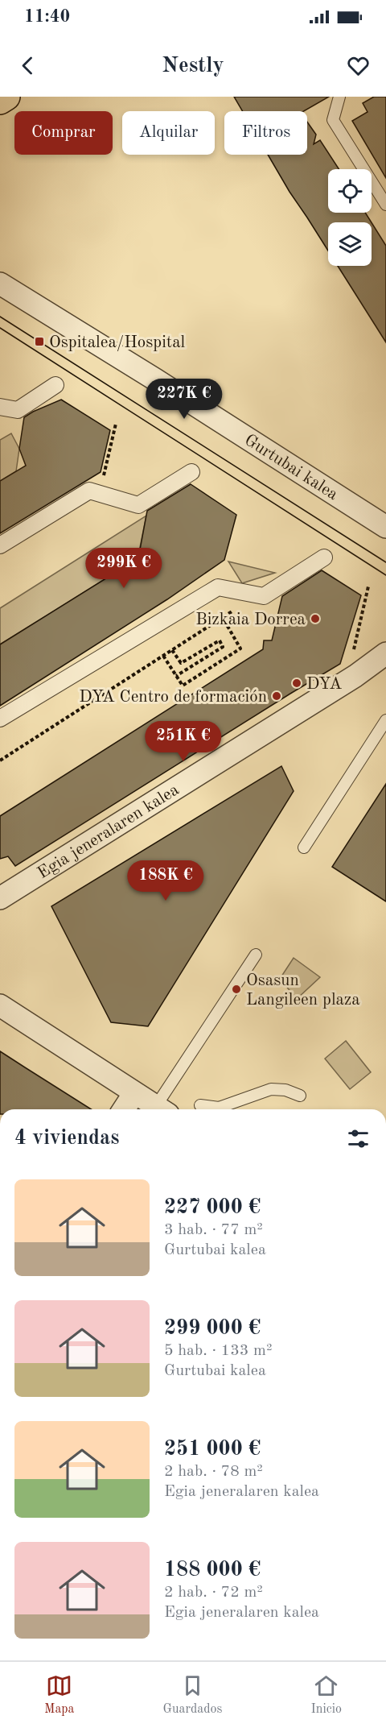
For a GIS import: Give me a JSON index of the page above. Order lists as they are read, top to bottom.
{
  "streets": {
    "street": ["Gurtubai kalea", "Egia jeneralaren kalea"]
  },
  "places": {
    "transit": ["Ospitalea/Hospital"],
    "other": [
      "Bizkaia Dorrea",
      "DYA",
      "DYA Centro de formación",
      "Osasun Langileen plaza"
    ]
  },
  "page": {
    "status": "11:40",
    "header": "Nestly",
    "chip": ["Comprar", "Alquilar", "Filtros"],
    "price": [
      "227K €",
      "299K €",
      "251K €",
      "188K €"
    ],
    "heading": "4 viviendas",
    "list": [
      {
        "name": "227 000 €",
        "note": "3 hab. · 77 m² · Gurtubai kalea"
      },
      {
        "name": "299 000 €",
        "note": "5 hab. · 133 m² · Gurtubai kalea"
      },
      {
        "name": "251 000 €",
        "note": "2 hab. · 78 m² · Egia jeneralaren kalea"
      },
      {
        "name": "188 000 €",
        "note": "2 hab. · 72 m² · Egia jeneralaren kalea"
      }
    ],
    "tabs": ["Mapa", "Guardados", "Inicio"]
  }
}
